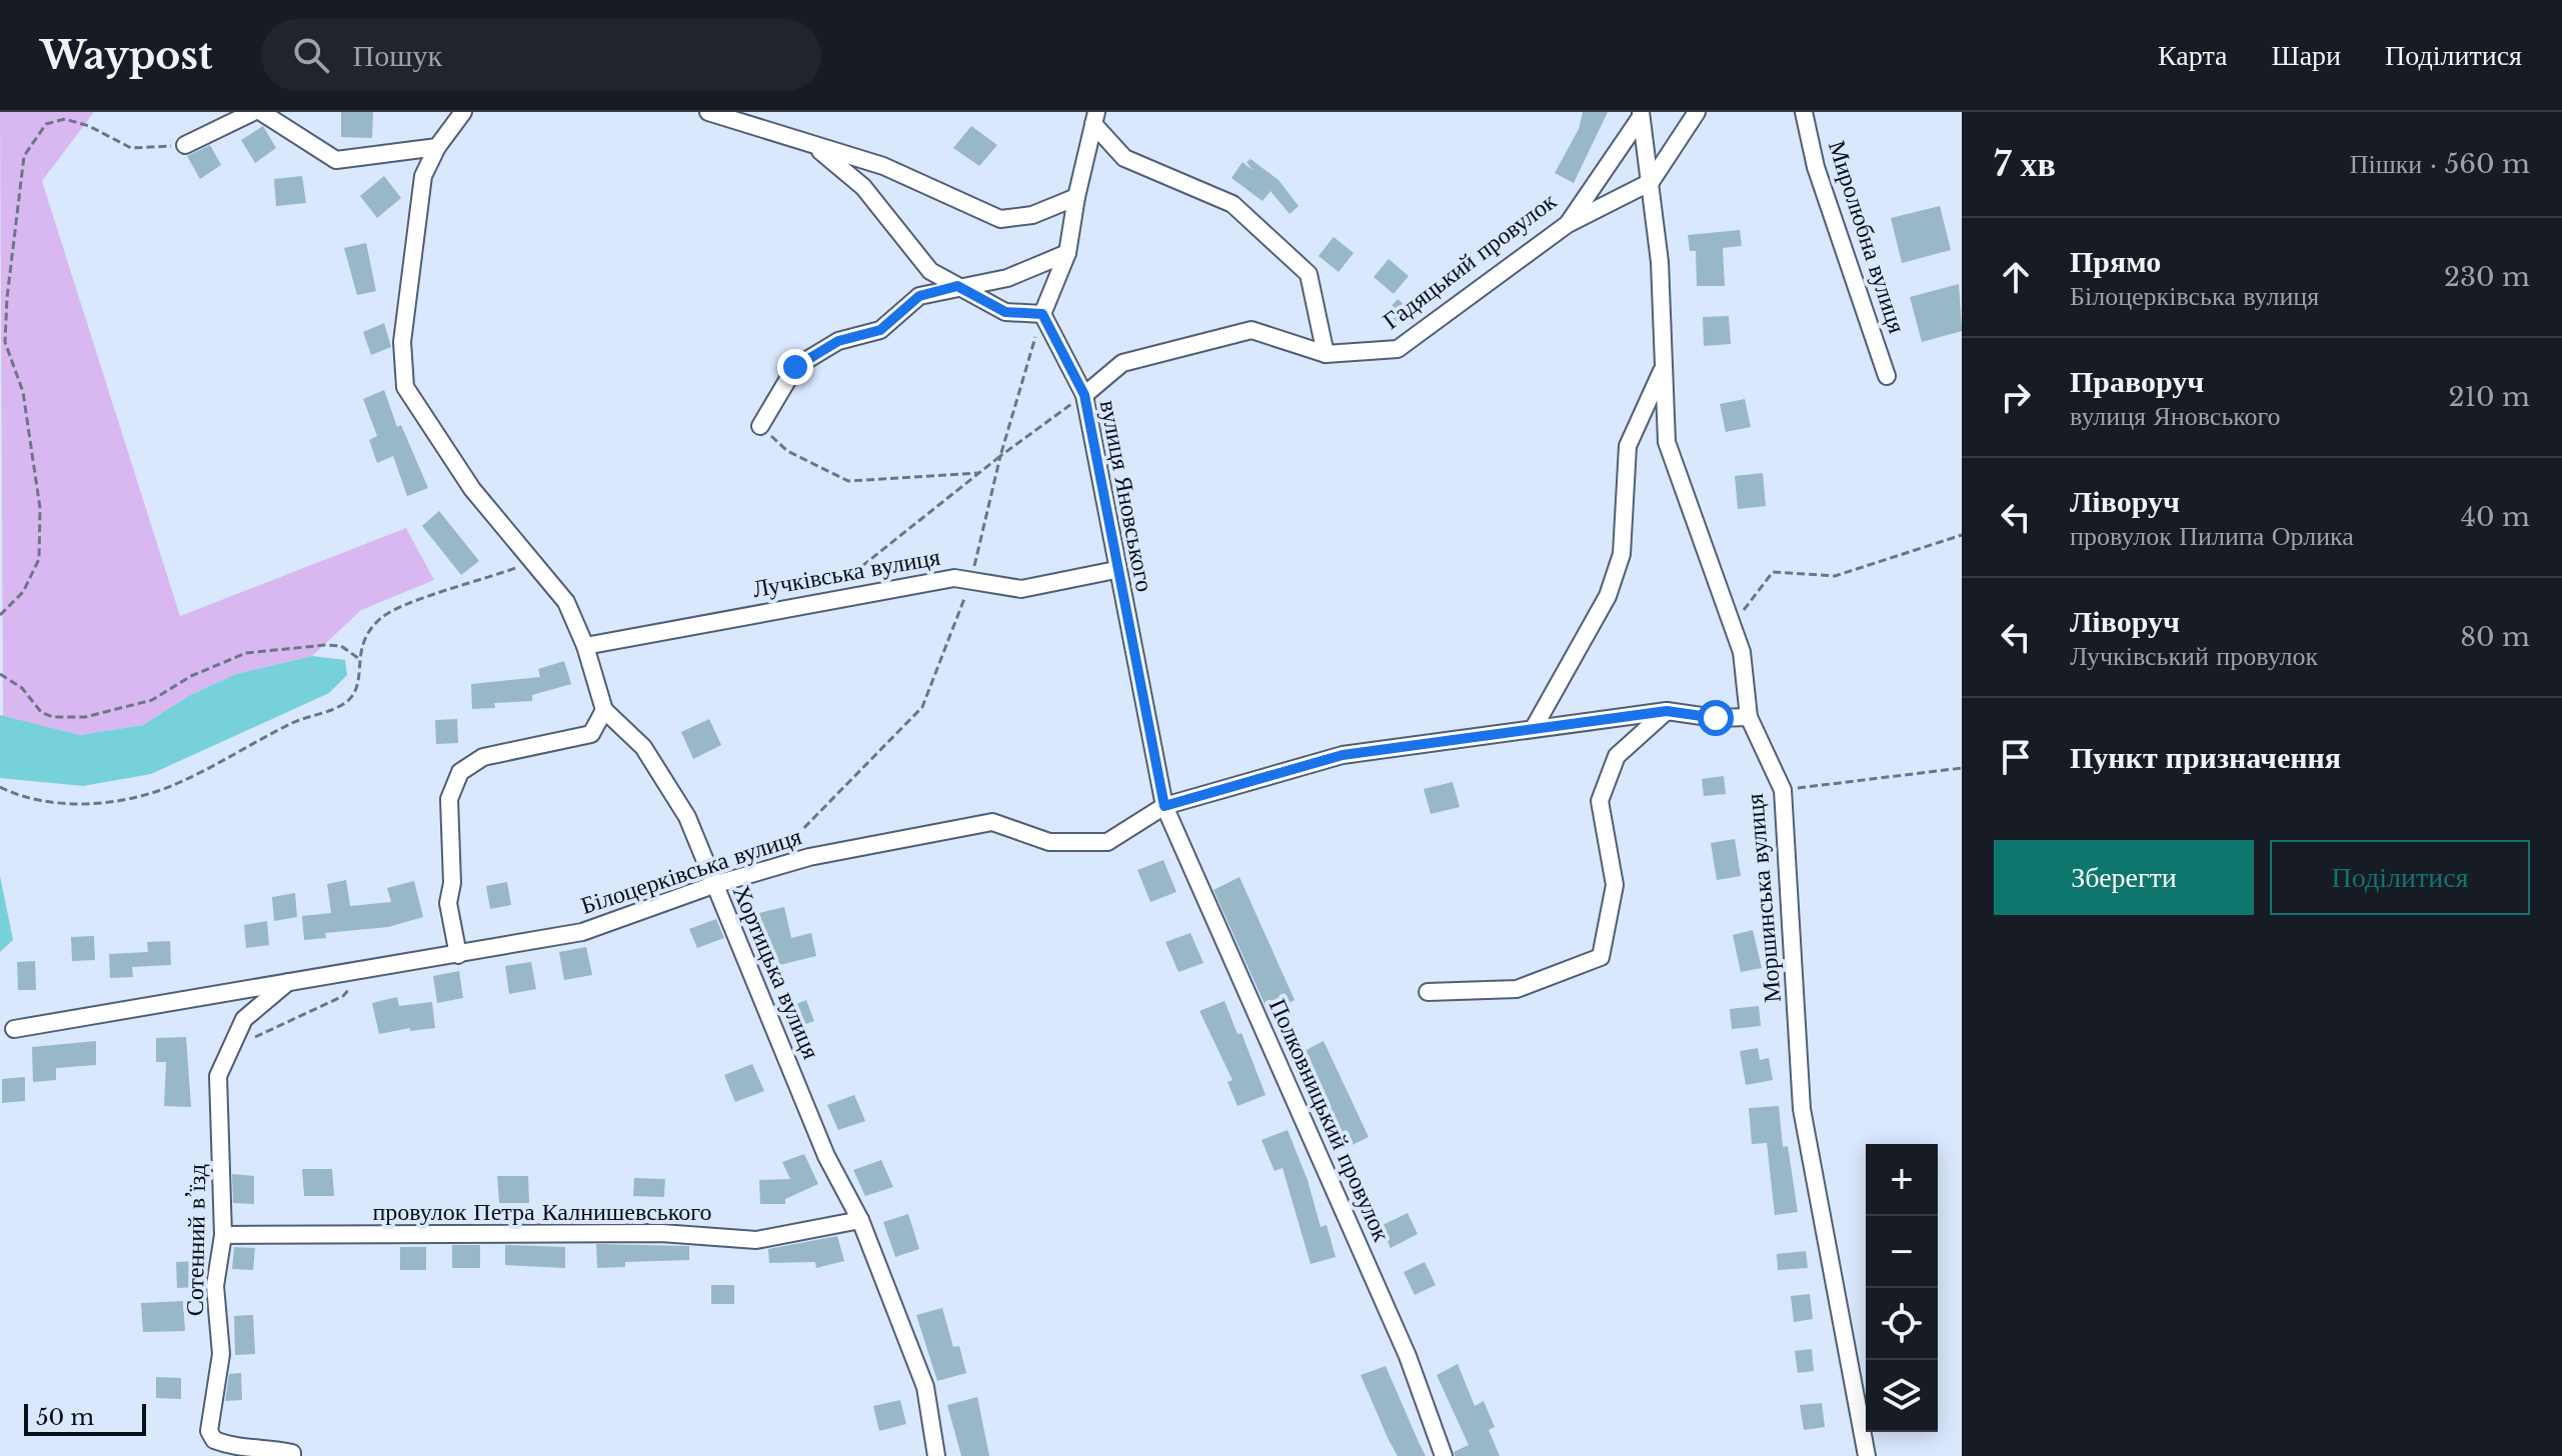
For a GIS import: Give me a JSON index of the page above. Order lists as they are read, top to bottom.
{
  "streets": {
    "street": [
      "Миролюбна вулиця",
      "Гадяцький провулок",
      "вулиця Яновського",
      "Лучківська вулиця",
      "Білоцерківська вулиця",
      "Моршинська вулиця",
      "Хортицька вулиця",
      "Полковницький провулок",
      "провулок Петра Калнишевського",
      "Сотенний в’їзд"
    ]
  },
  "crossings": [
    ["Гадяцький провулок", "вулиця Яновського"],
    ["Гадяцький провулок", "Моршинська вулиця"],
    ["вулиця Яновського", "Лучківська вулиця"],
    ["вулиця Яновського", "Білоцерківська вулиця"],
    ["вулиця Яновського", "Полковницький провулок"],
    ["Лучківська вулиця", "Хортицька вулиця"],
    ["Білоцерківська вулиця", "Моршинська вулиця"],
    ["Білоцерківська вулиця", "Хортицька вулиця"],
    ["Білоцерківська вулиця", "Полковницький провулок"],
    ["Білоцерківська вулиця", "Сотенний в’їзд"],
    ["Хортицька вулиця", "провулок Петра Калнишевського"],
    ["провулок Петра Калнишевського", "Сотенний в’їзд"]
  ],
  "scale_bar": "50 m",
  "page": {
    "header": "Waypost",
    "search": "Пошук",
    "nav": ["Карта", "Шари", "Поділитися"],
    "heading": ["7 хв", "Пішки · 560 m"],
    "list": [
      ["Прямо", "Білоцерківська вулиця", "230 m"],
      ["Праворуч", "вулиця Яновського", "210 m"],
      ["Ліворуч", "провулок Пилипа Орлика", "40 m"],
      ["Ліворуч", "Лучківський провулок", "80 m"],
      "Пункт призначення"
    ],
    "buttons": ["Зберегти", "Поділитися"],
    "map_buttons": ["+", "−"],
    "scale": "50 m"
  }
}
